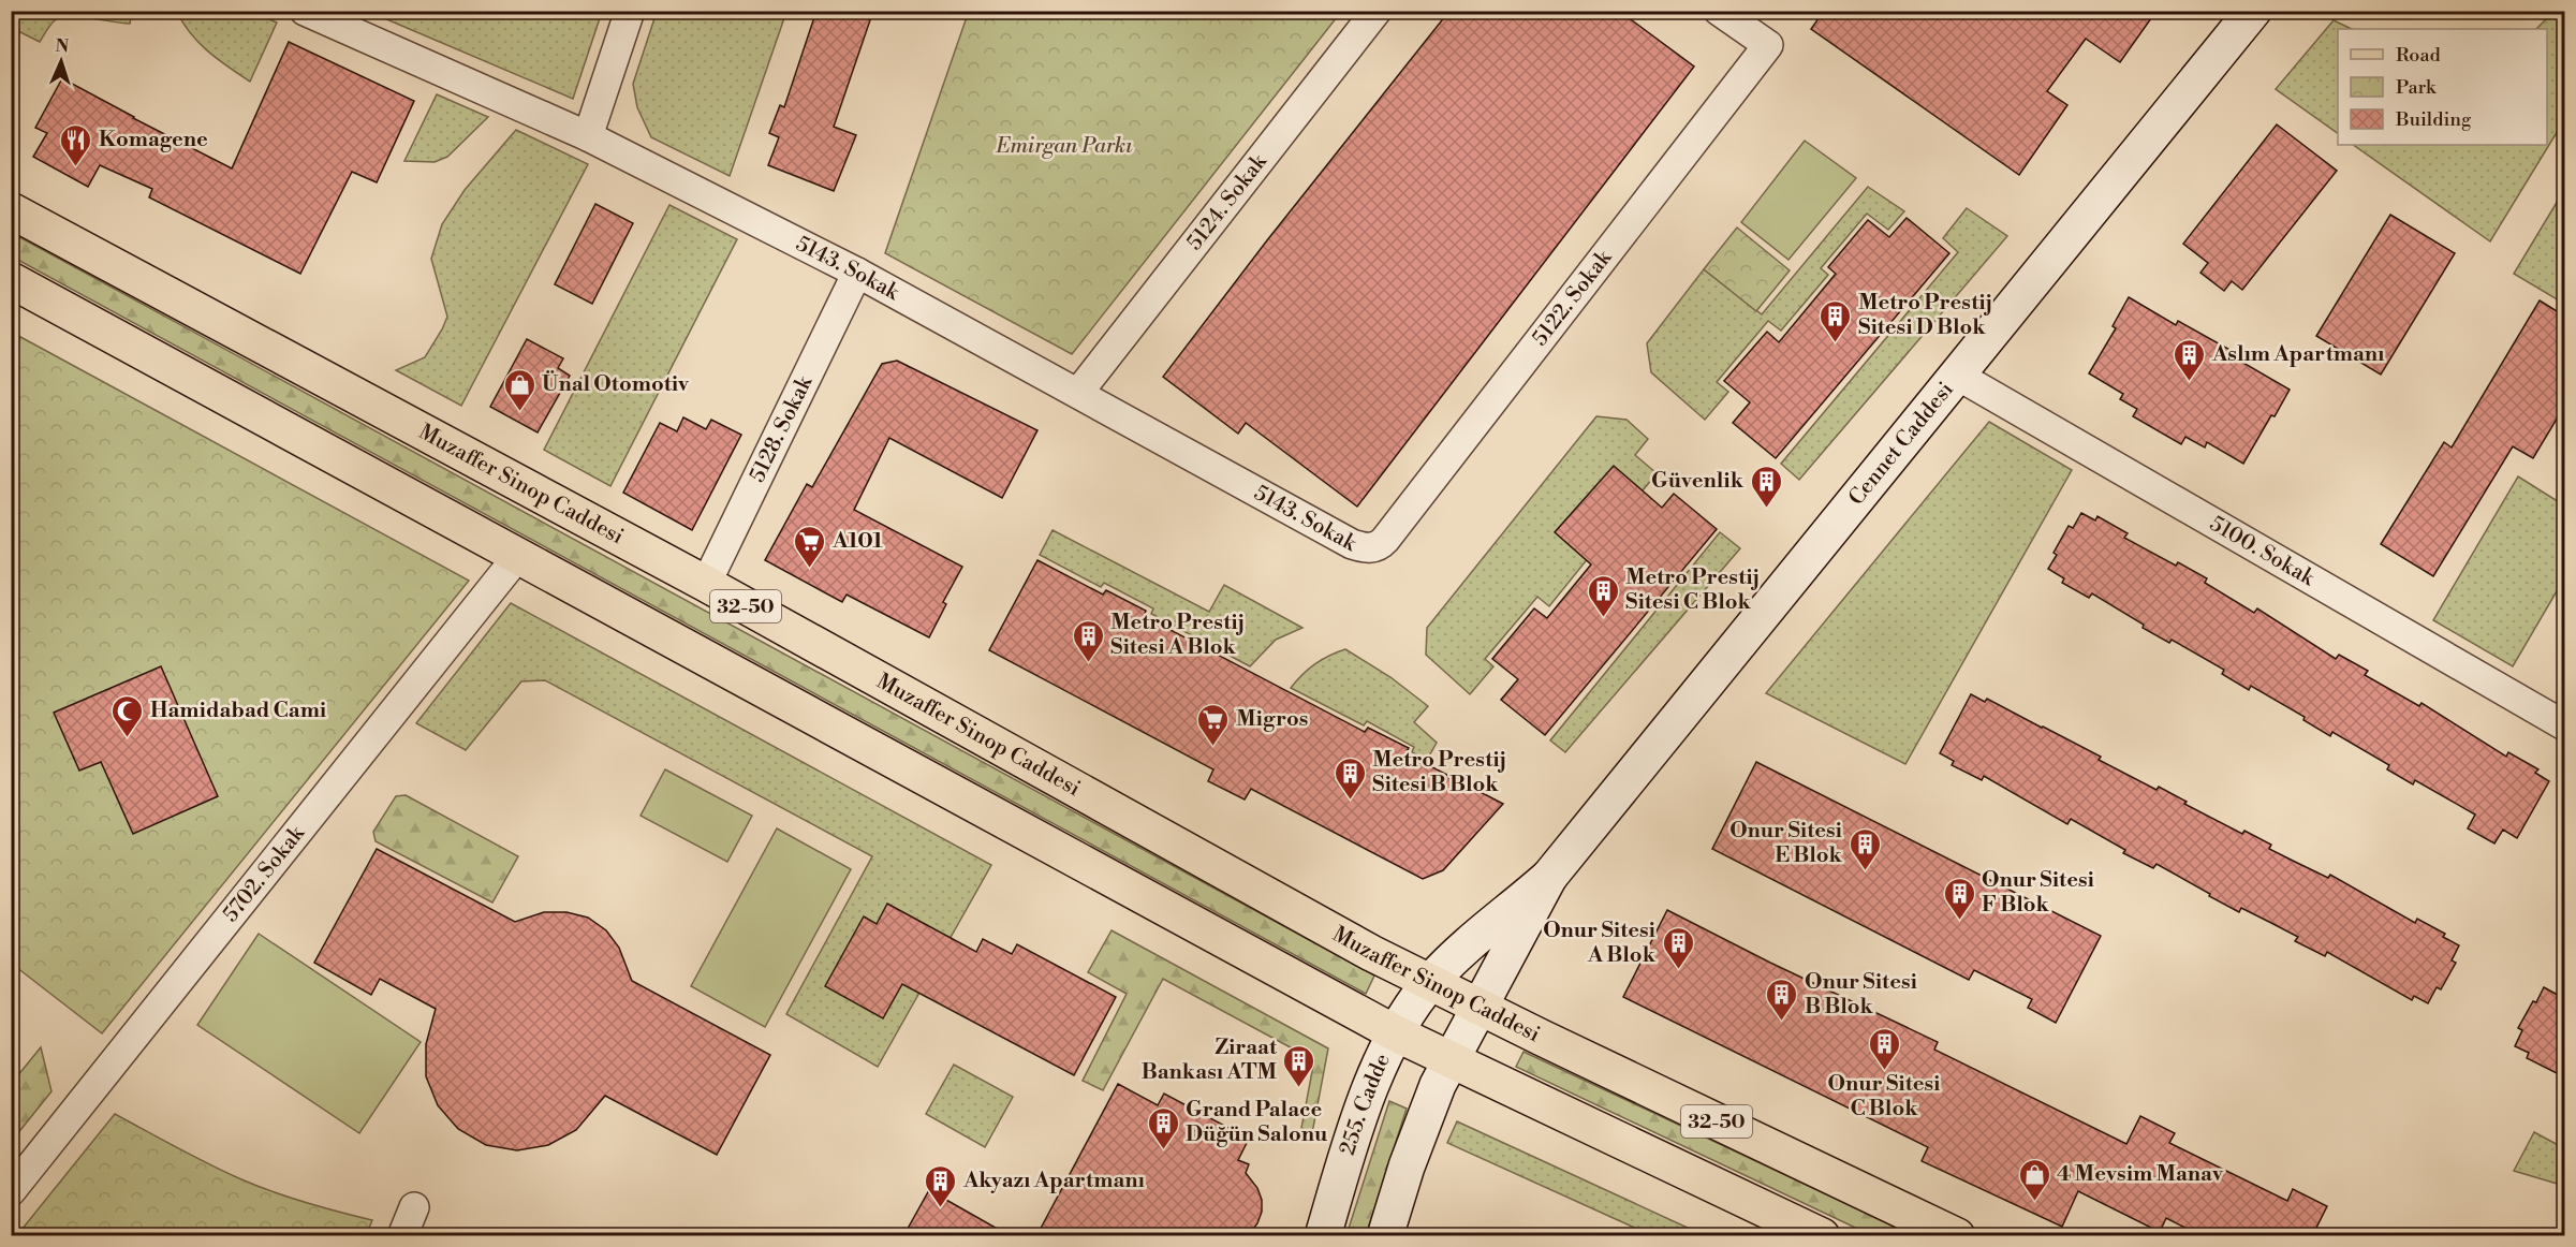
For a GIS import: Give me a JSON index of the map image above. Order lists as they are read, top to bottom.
{
  "streets": {
    "main road": ["Muzaffer Sinop Caddesi", "32-50"],
    "street": [
      "5124. Sokak",
      "5143. Sokak",
      "5122. Sokak",
      "5128. Sokak",
      "Cennet Caddesi",
      "5100. Sokak",
      "5702. Sokak",
      "255. Cadde"
    ]
  },
  "crossings": [
    ["5124. Sokak", "5143. Sokak"],
    ["5143. Sokak", "5122. Sokak"],
    ["5143. Sokak", "5128. Sokak"],
    ["5128. Sokak", "Muzaffer Sinop Caddesi"],
    ["Cennet Caddesi", "Muzaffer Sinop Caddesi"],
    ["Cennet Caddesi", "5100. Sokak"],
    ["Cennet Caddesi", "255. Cadde"],
    ["Muzaffer Sinop Caddesi", "255. Cadde"],
    ["32-50", "5702. Sokak"],
    ["32-50", "255. Cadde"]
  ],
  "parks": ["Emirgan Parkı"],
  "places": {
    "restaurant": ["Komagene"],
    "building": [
      "Metro Prestij Sitesi D Blok",
      "Aslım Apartmanı",
      "Güvenlik",
      "Metro Prestij Sitesi C Blok",
      "Metro Prestij Sitesi A Blok",
      "Metro Prestij Sitesi B Blok",
      "Onur Sitesi E Blok",
      "Onur Sitesi F Blok",
      "Onur Sitesi A Blok",
      "Onur Sitesi B Blok",
      "Onur Sitesi C Blok",
      "Ziraat Bankası ATM",
      "Grand Palace Düğün Salonu",
      "Akyazı Apartmanı"
    ],
    "shop": ["Ünal Otomotiv", "4 Mevsim Manav"],
    "supermarket": ["A101", "Migros"],
    "mosque": ["Hamidabad Cami"]
  },
  "legend": ["Road", "Park", "Building"],
  "north": "top"
}
